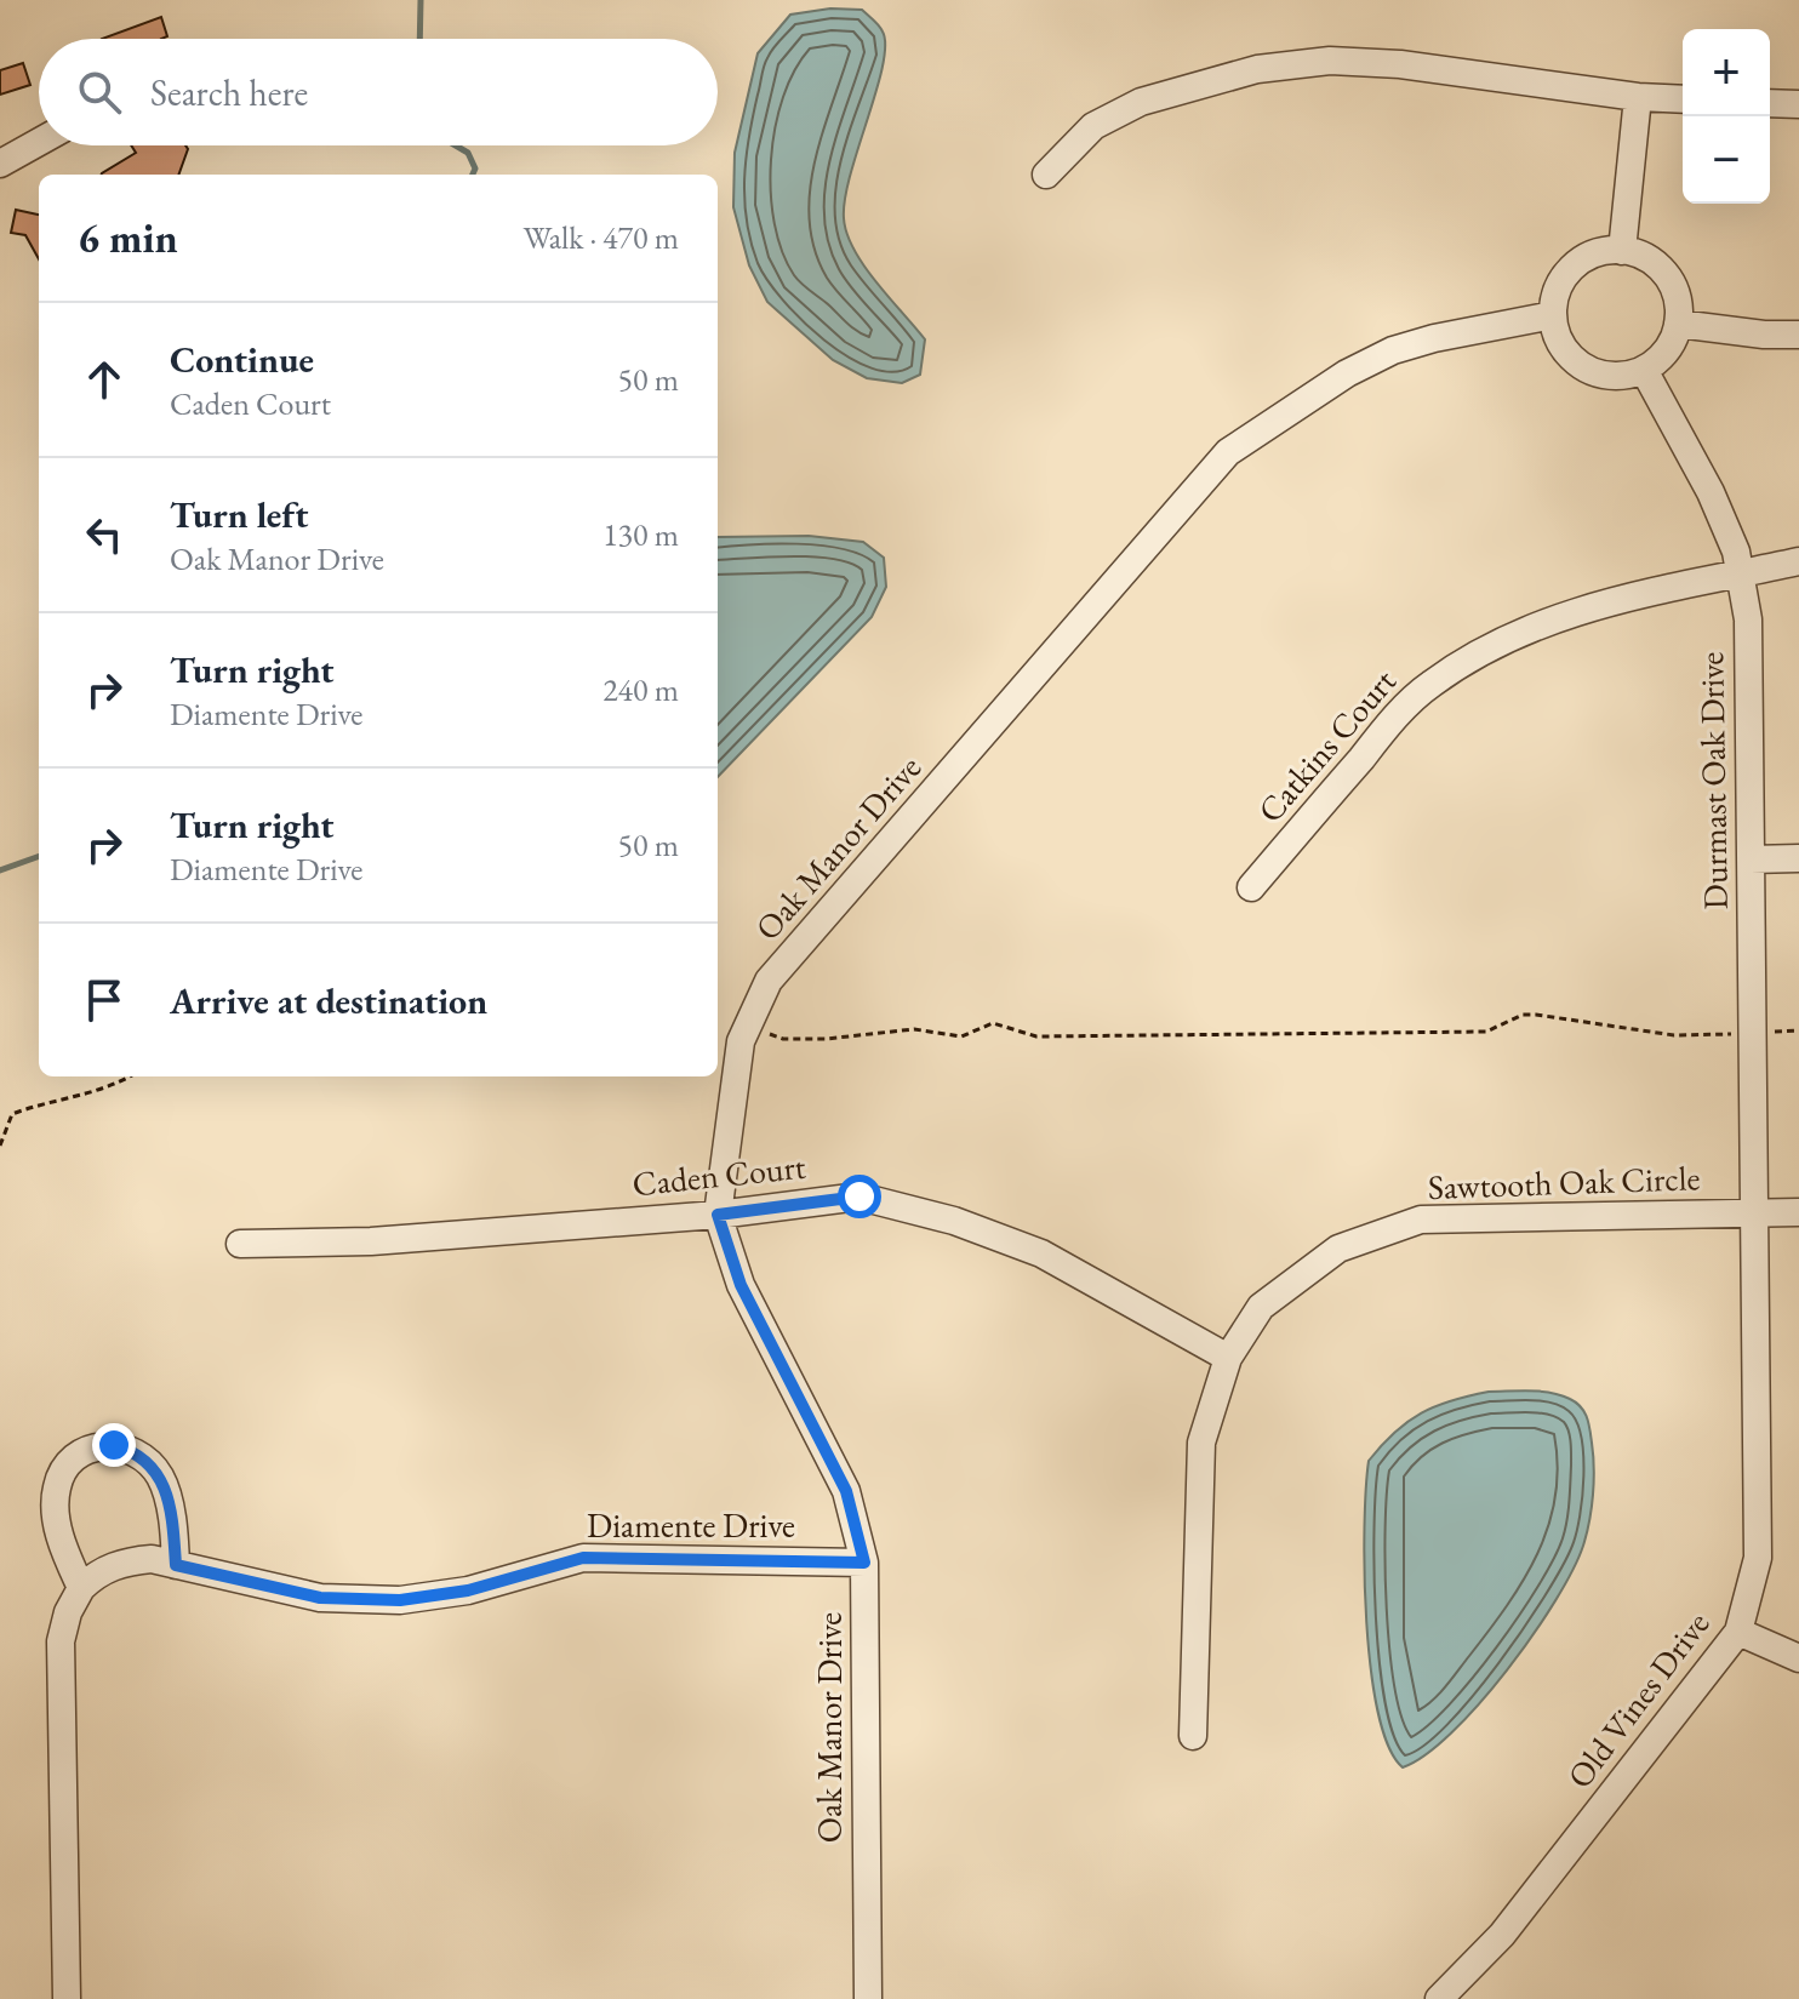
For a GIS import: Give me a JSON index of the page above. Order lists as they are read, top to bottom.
{
  "streets": {
    "street": [
      "Catkins Court",
      "Durmast Oak Drive",
      "Oak Manor Drive",
      "Caden Court",
      "Sawtooth Oak Circle",
      "Diamente Drive",
      "Old Vines Drive"
    ]
  },
  "crossings": [
    ["Catkins Court", "Durmast Oak Drive"],
    ["Durmast Oak Drive", "Oak Manor Drive"],
    ["Durmast Oak Drive", "Sawtooth Oak Circle"],
    ["Durmast Oak Drive", "Old Vines Drive"],
    ["Oak Manor Drive", "Caden Court"],
    ["Oak Manor Drive", "Diamente Drive"],
    ["Caden Court", "Sawtooth Oak Circle"],
    ["Sawtooth Oak Circle", "Old Vines Drive"]
  ],
  "page": {
    "map_buttons": ["+", "−"],
    "search": "Search here",
    "heading": ["6 min", "Walk · 470 m"],
    "list": [
      ["Continue", "Caden Court", "50 m"],
      ["Turn left", "Oak Manor Drive", "130 m"],
      ["Turn right", "Diamente Drive", "240 m"],
      ["Turn right", "Diamente Drive", "50 m"],
      "Arrive at destination"
    ]
  }
}
